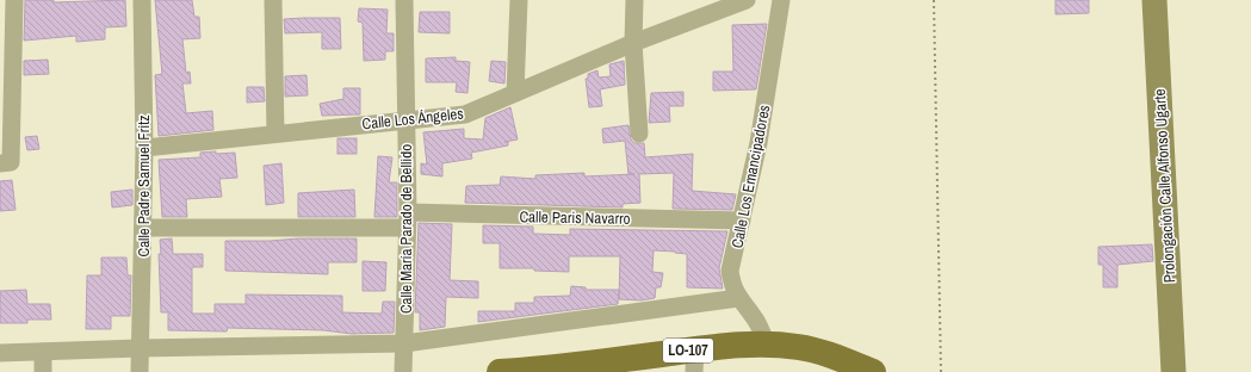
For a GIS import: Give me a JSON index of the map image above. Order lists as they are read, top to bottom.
{
  "streets": {
    "main road": ["LO-107"],
    "street": [
      "Calle Los Ángeles",
      "Calle Los Emancipadores",
      "Calle Padre Samuel Fritz",
      "Prolongación Calle Alfonso Ugarte",
      "Calle Paris Navarro",
      "Calle María Parado de Bellido"
    ]
  },
  "crossings": [
    ["Calle Los Ángeles", "Calle Padre Samuel Fritz"],
    ["Calle Los Ángeles", "Calle María Parado de Bellido"],
    ["Calle Los Emancipadores", "Calle Paris Navarro"],
    ["Calle Los Emancipadores", "LO-107"],
    ["Calle Padre Samuel Fritz", "Calle Paris Navarro"],
    ["Calle Paris Navarro", "Calle María Parado de Bellido"]
  ]
}
